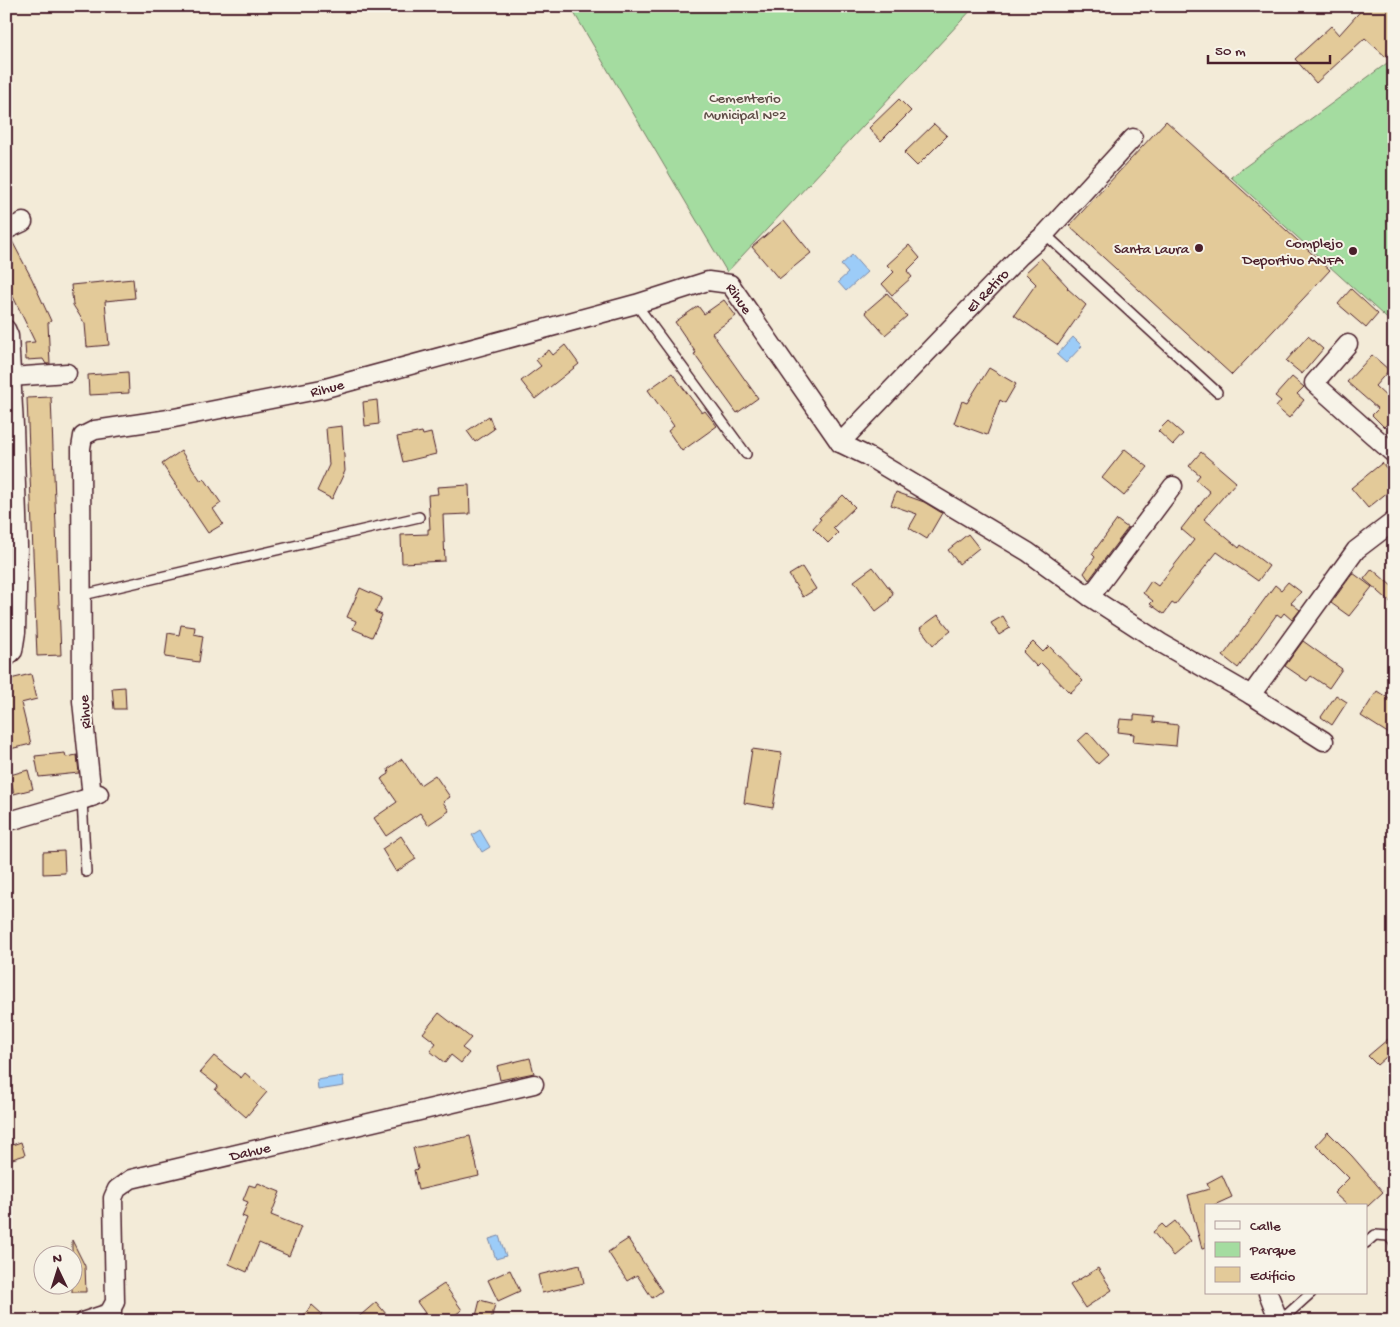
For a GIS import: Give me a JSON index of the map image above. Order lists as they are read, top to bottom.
{
  "streets": {
    "street": ["El Retiro", "Rihue", "Dahue"]
  },
  "crossings": [
    ["El Retiro", "Rihue"]
  ],
  "parks": ["Cementerio Municipal N°2"],
  "places": ["Santa Laura", "Complejo Deportivo ANFA"],
  "legend": ["Calle", "Parque", "Edificio"],
  "scale_bar": "50 m",
  "north": "top"
}
